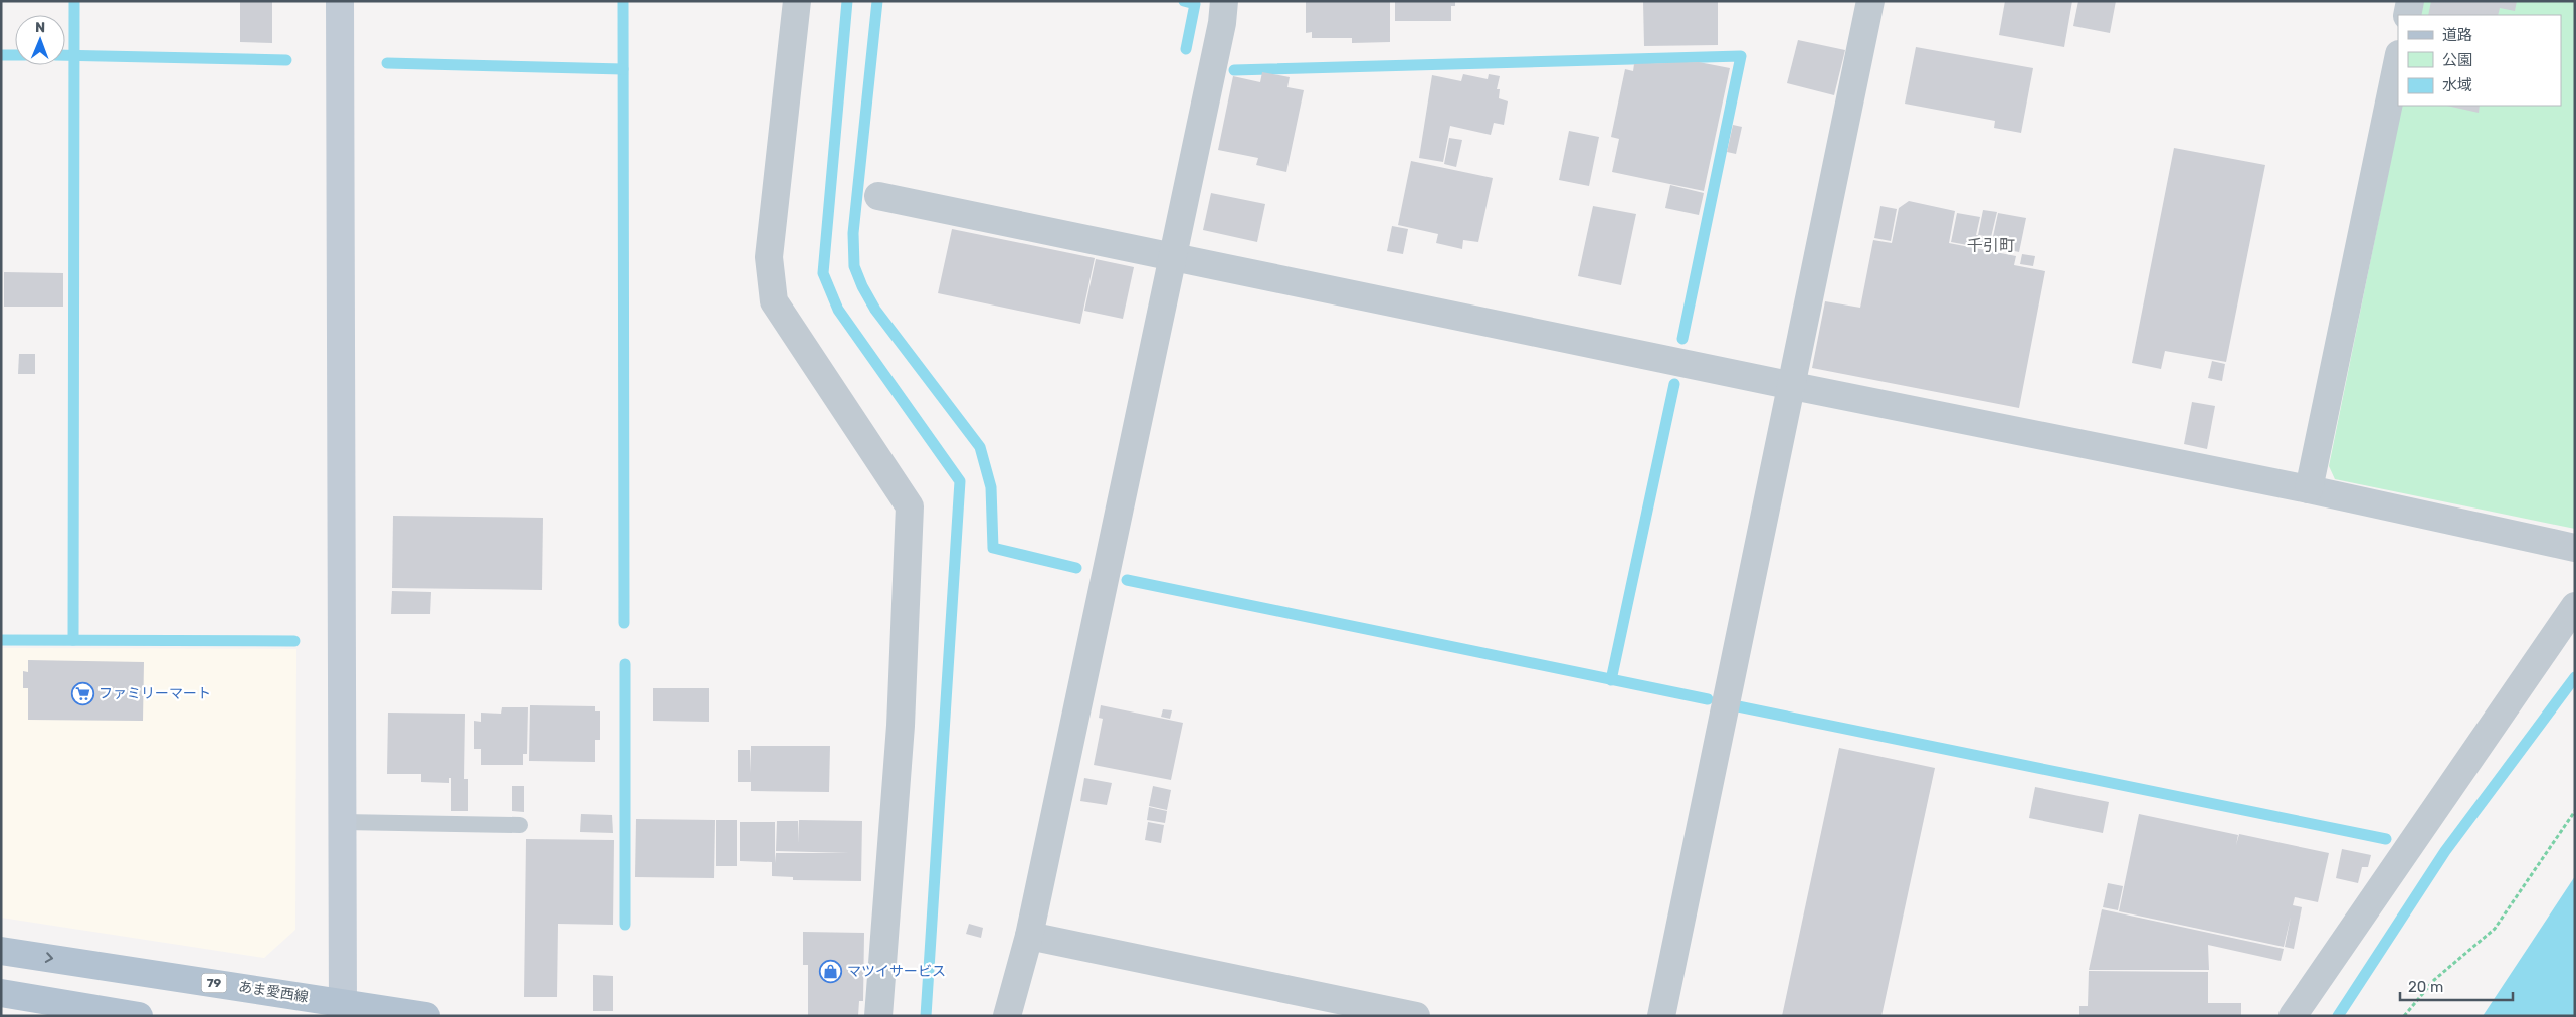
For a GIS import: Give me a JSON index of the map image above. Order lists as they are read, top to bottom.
{
  "streets": {
    "main road": ["79", "あま愛西線"]
  },
  "districts": ["千引町"],
  "places": {
    "supermarket": ["ファミリーマート"],
    "shop": ["マツイサービス"]
  },
  "legend": ["道路", "公園", "水域"],
  "scale_bar": "20 m",
  "north": "top"
}
